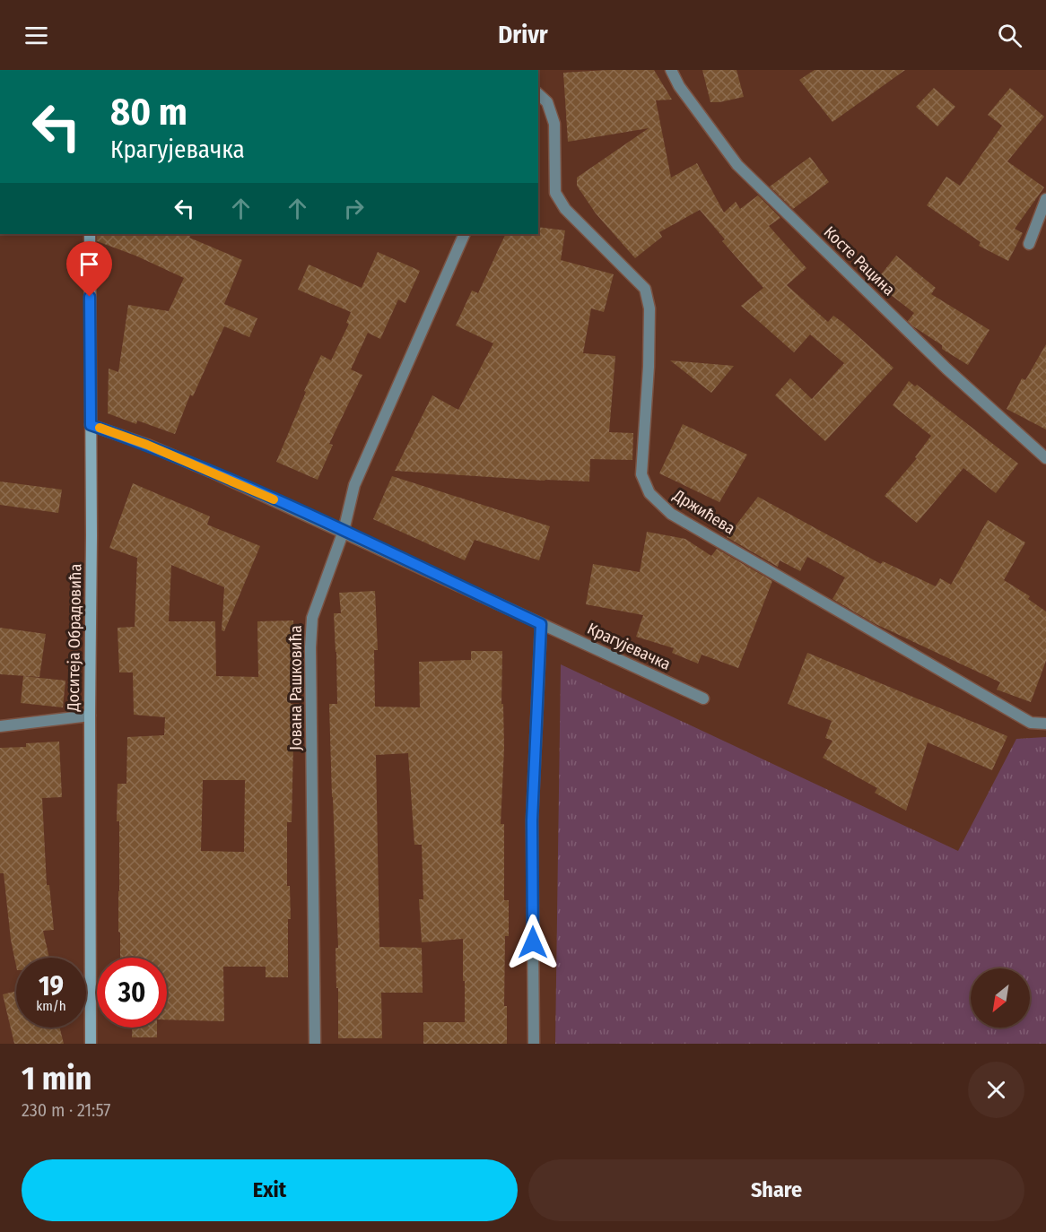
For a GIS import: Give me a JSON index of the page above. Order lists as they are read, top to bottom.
{
  "streets": {
    "street": [
      "Косте Рацина",
      "Држићева",
      "Доситеја Обрадовића",
      "Крагујевачка",
      "Јована Рашковића"
    ]
  },
  "crossings": [
    ["Доситеја Обрадовића", "Крагујевачка"],
    ["Крагујевачка", "Јована Рашковића"]
  ],
  "north": "bottom left",
  "page": {
    "header": "Drivr",
    "turn": ["80 m", "Крагујевачка"],
    "speed": "19 km/h",
    "limit": "30",
    "heading": ["1 min", "230 m · 21:57"],
    "buttons": ["Exit", "Share"]
  }
}
